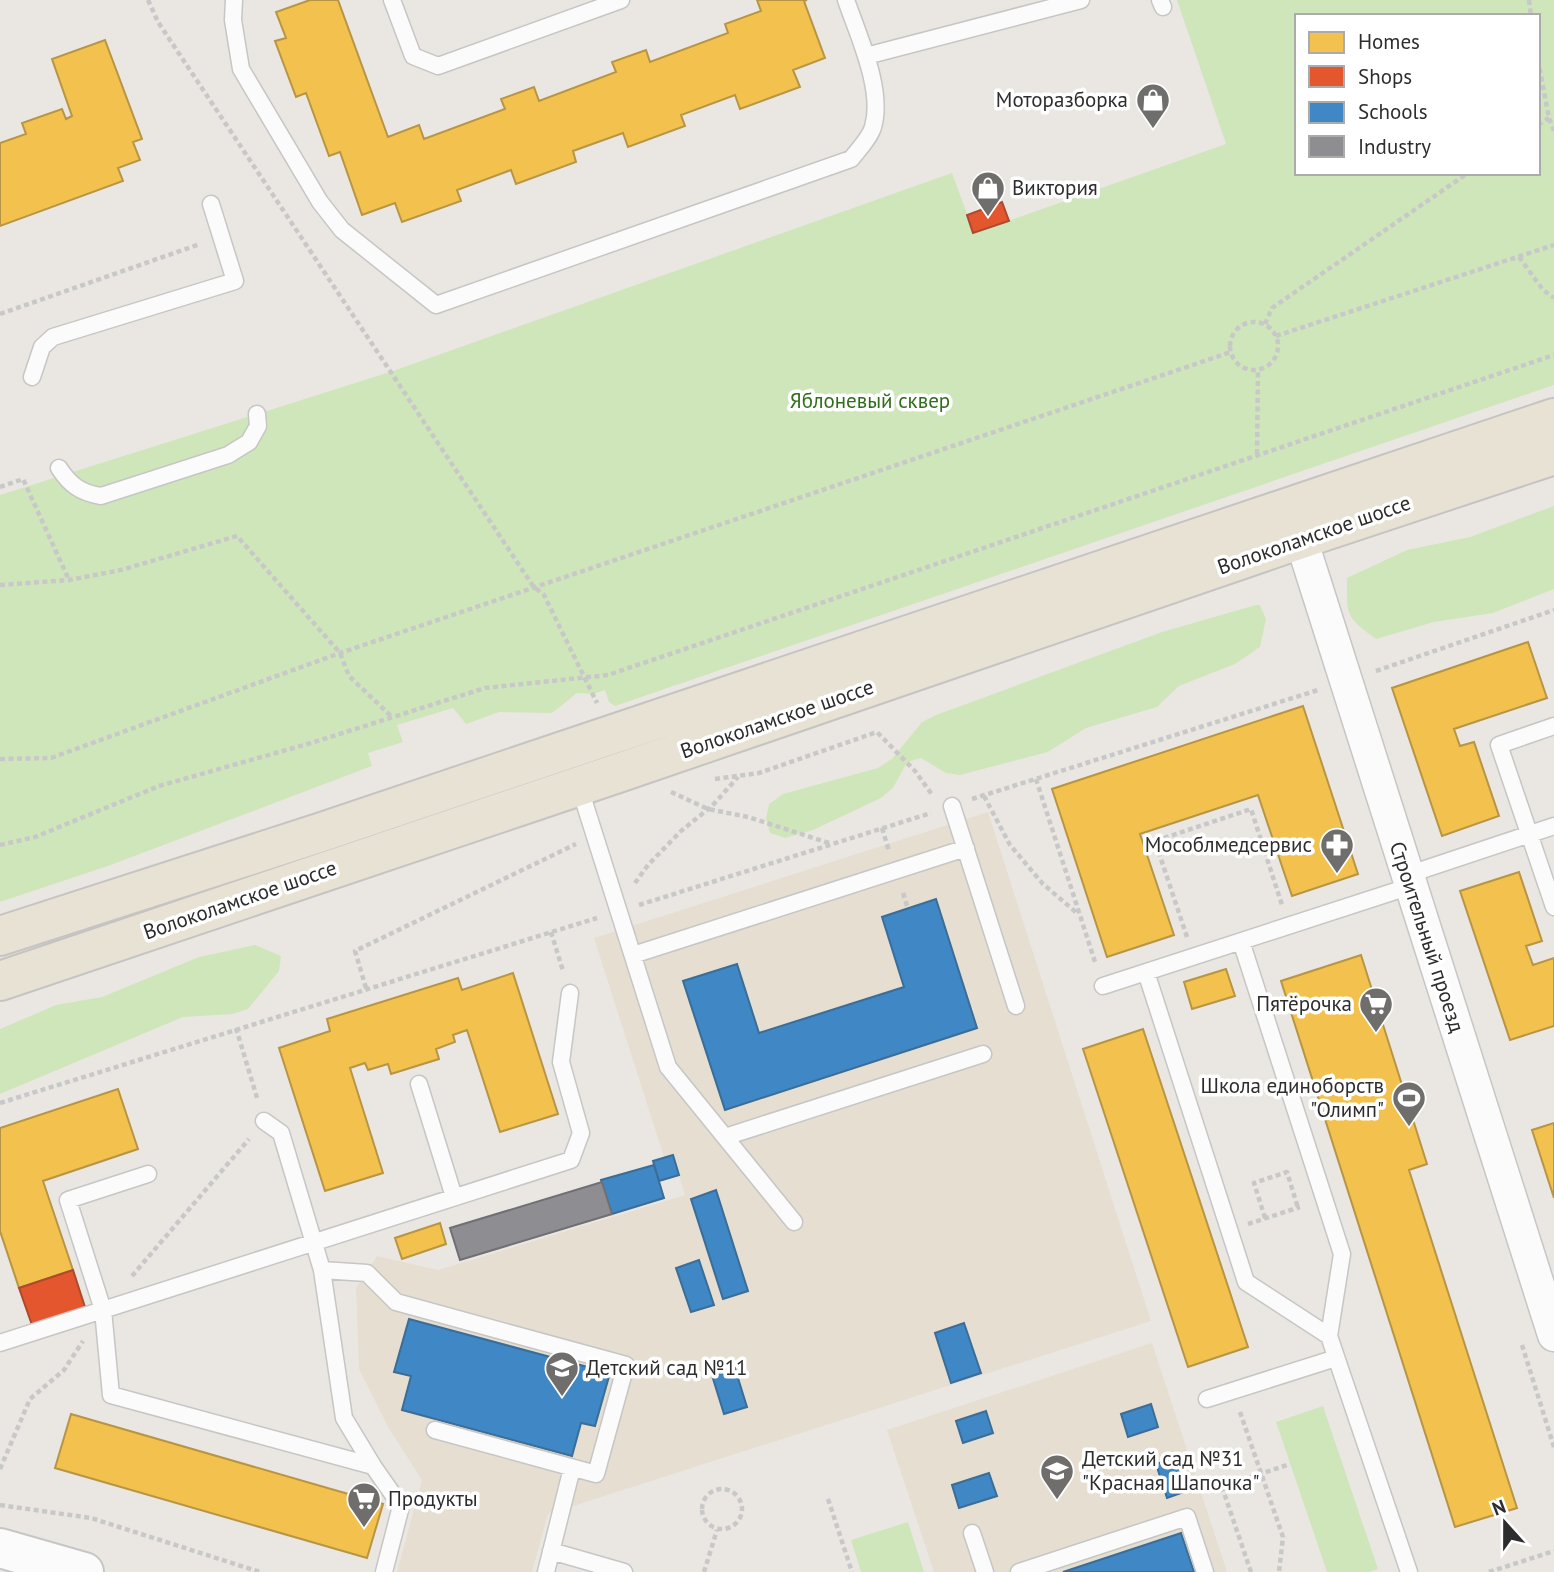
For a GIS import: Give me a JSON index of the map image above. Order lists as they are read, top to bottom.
{
  "streets": {
    "main road": ["Волоколамское шоссе"],
    "street": ["Строительный проезд"]
  },
  "crossings": [
    ["Волоколамское шоссе", "Строительный проезд"]
  ],
  "parks": ["Яблоневый сквер"],
  "places": {
    "shop": ["Моторазборка", "Виктория"],
    "pharmacy": ["Мособлмедсервис"],
    "supermarket": ["Пятёрочка", "Продукты"],
    "sports": ["Школа единоборств \"Олимп\""],
    "school or university": ["Детский сад №11", "Детский сад №31 \"Красная Шапочка\""]
  },
  "legend": [
    "Homes",
    "Shops",
    "Schools",
    "Industry"
  ],
  "north": "top"
}
